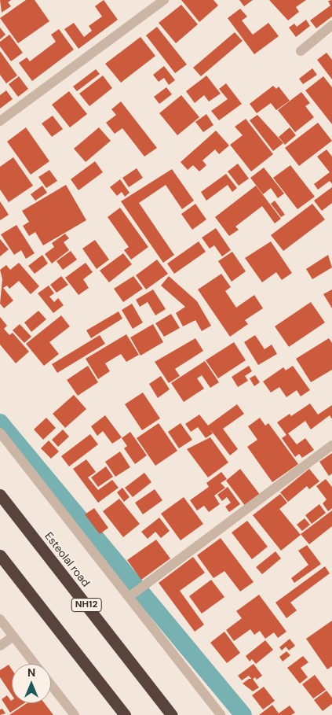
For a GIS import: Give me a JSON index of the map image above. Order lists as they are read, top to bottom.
{
  "streets": {
    "highway": ["Esteolal road", "NH12"]
  },
  "north": "top"
}
